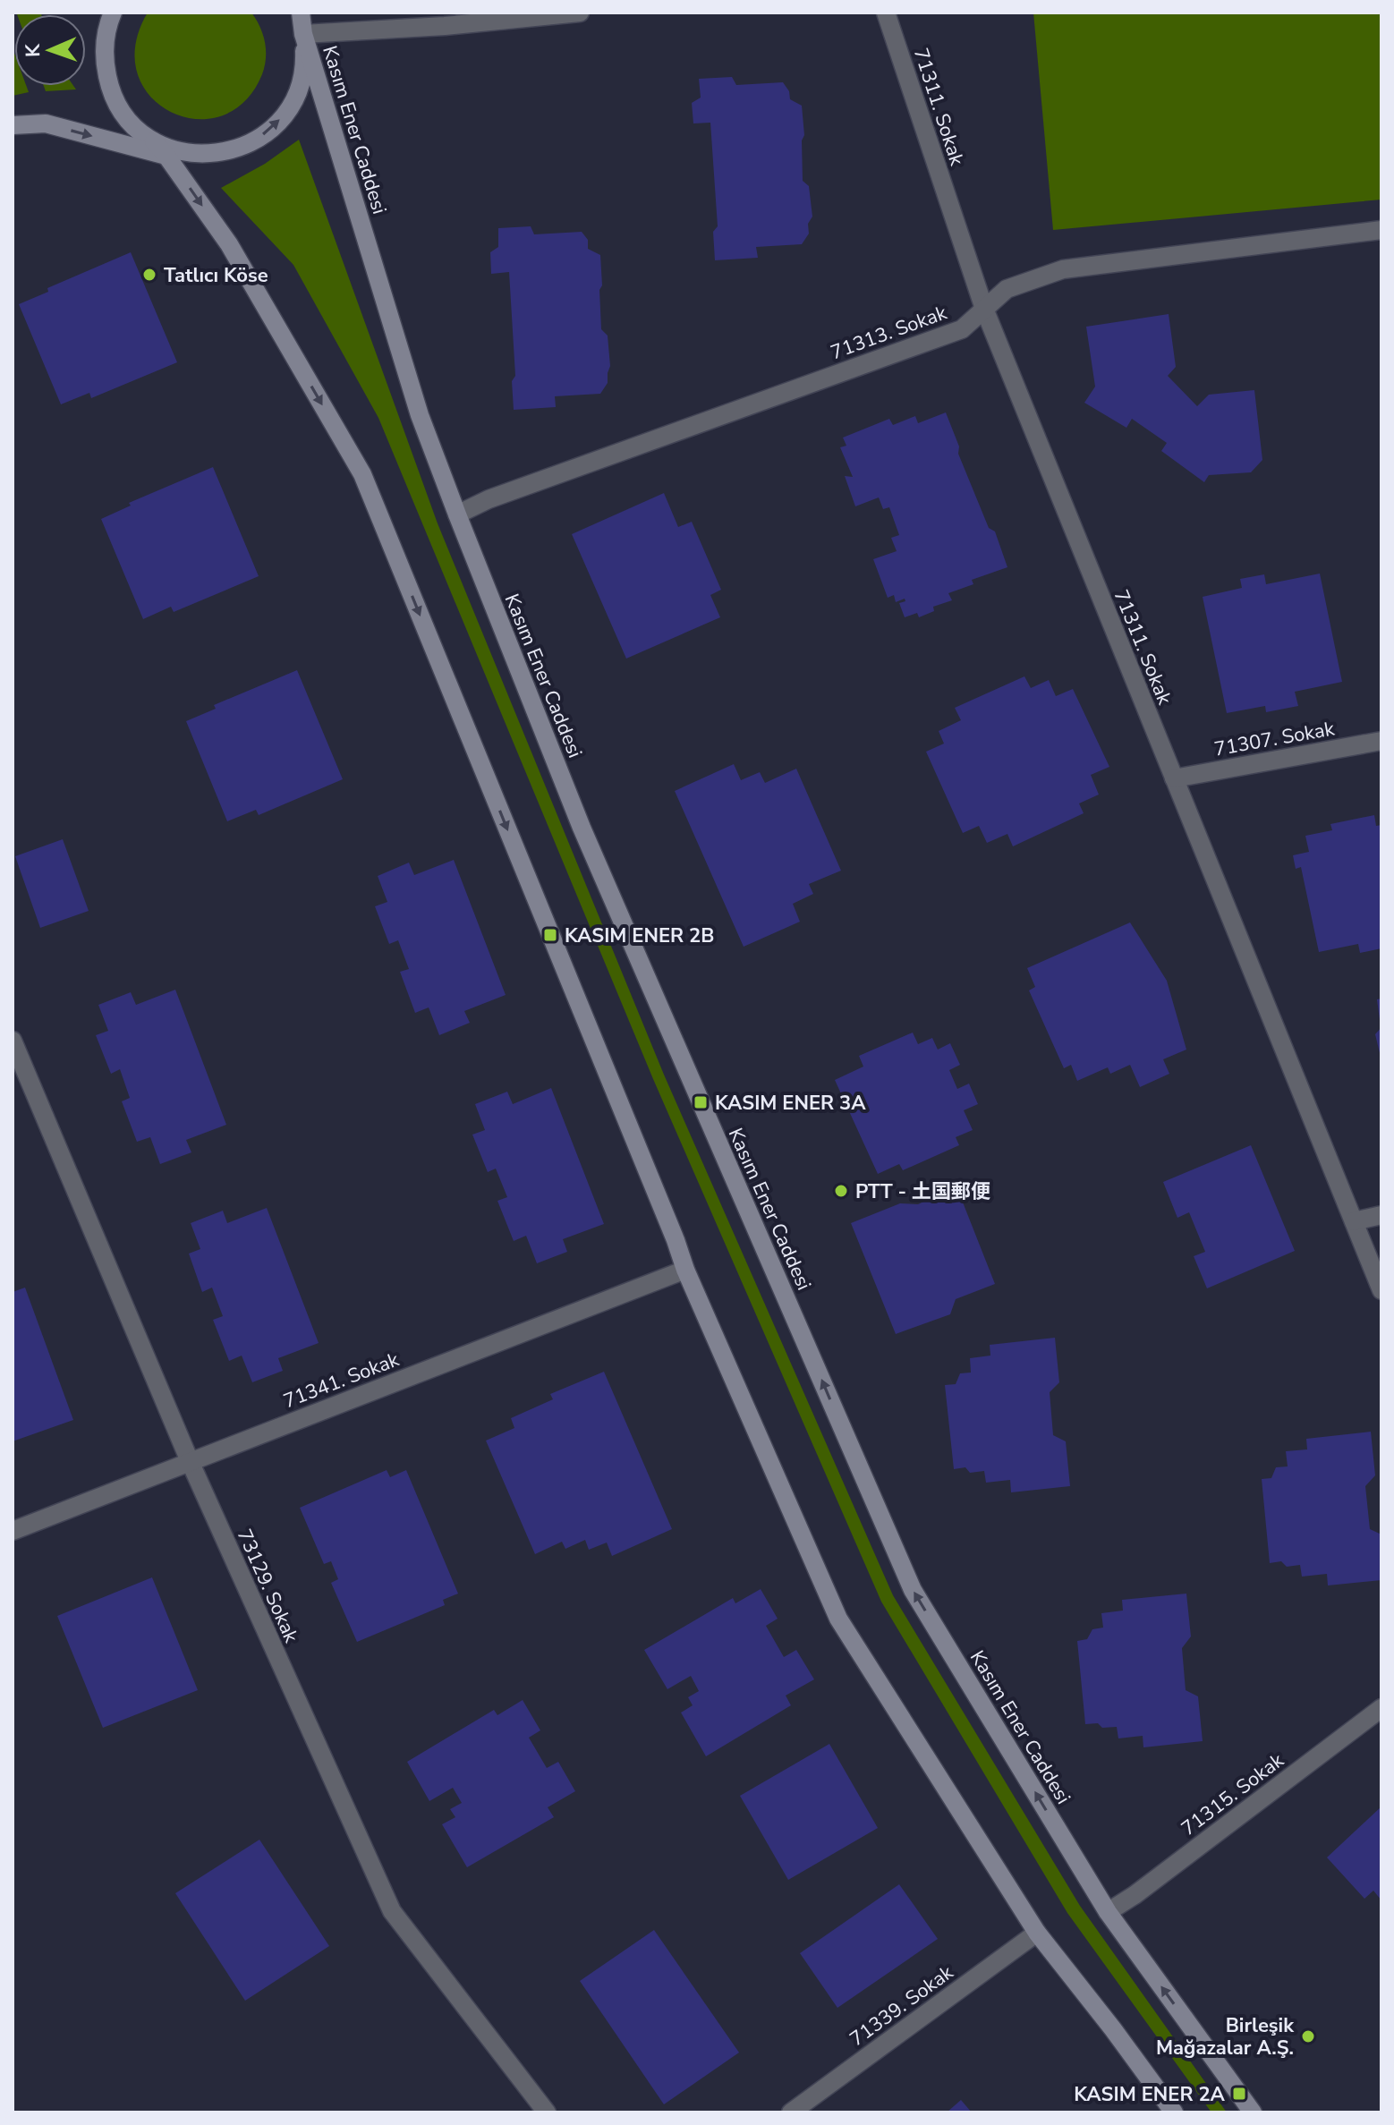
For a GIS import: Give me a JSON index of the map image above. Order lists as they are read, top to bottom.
{
  "streets": {
    "main road": ["Kasım Ener Caddesi"],
    "street": [
      "71311. Sokak",
      "71313. Sokak",
      "71307. Sokak",
      "71341. Sokak",
      "73129. Sokak",
      "71315. Sokak",
      "71339. Sokak"
    ]
  },
  "crossings": [
    ["71311. Sokak", "71313. Sokak"],
    ["71311. Sokak", "71307. Sokak"],
    ["Kasım Ener Caddesi", "71313. Sokak"],
    ["Kasım Ener Caddesi", "71315. Sokak"],
    ["71341. Sokak", "73129. Sokak"]
  ],
  "places": {
    "other": ["Tatlıcı Köse", "PTT - 土国郵便", "Birleşik Mağazalar A.Ş."],
    "transit": ["KASIM ENER 2B", "KASIM ENER 3A", "KASIM ENER 2A"]
  },
  "north": "left"
}
